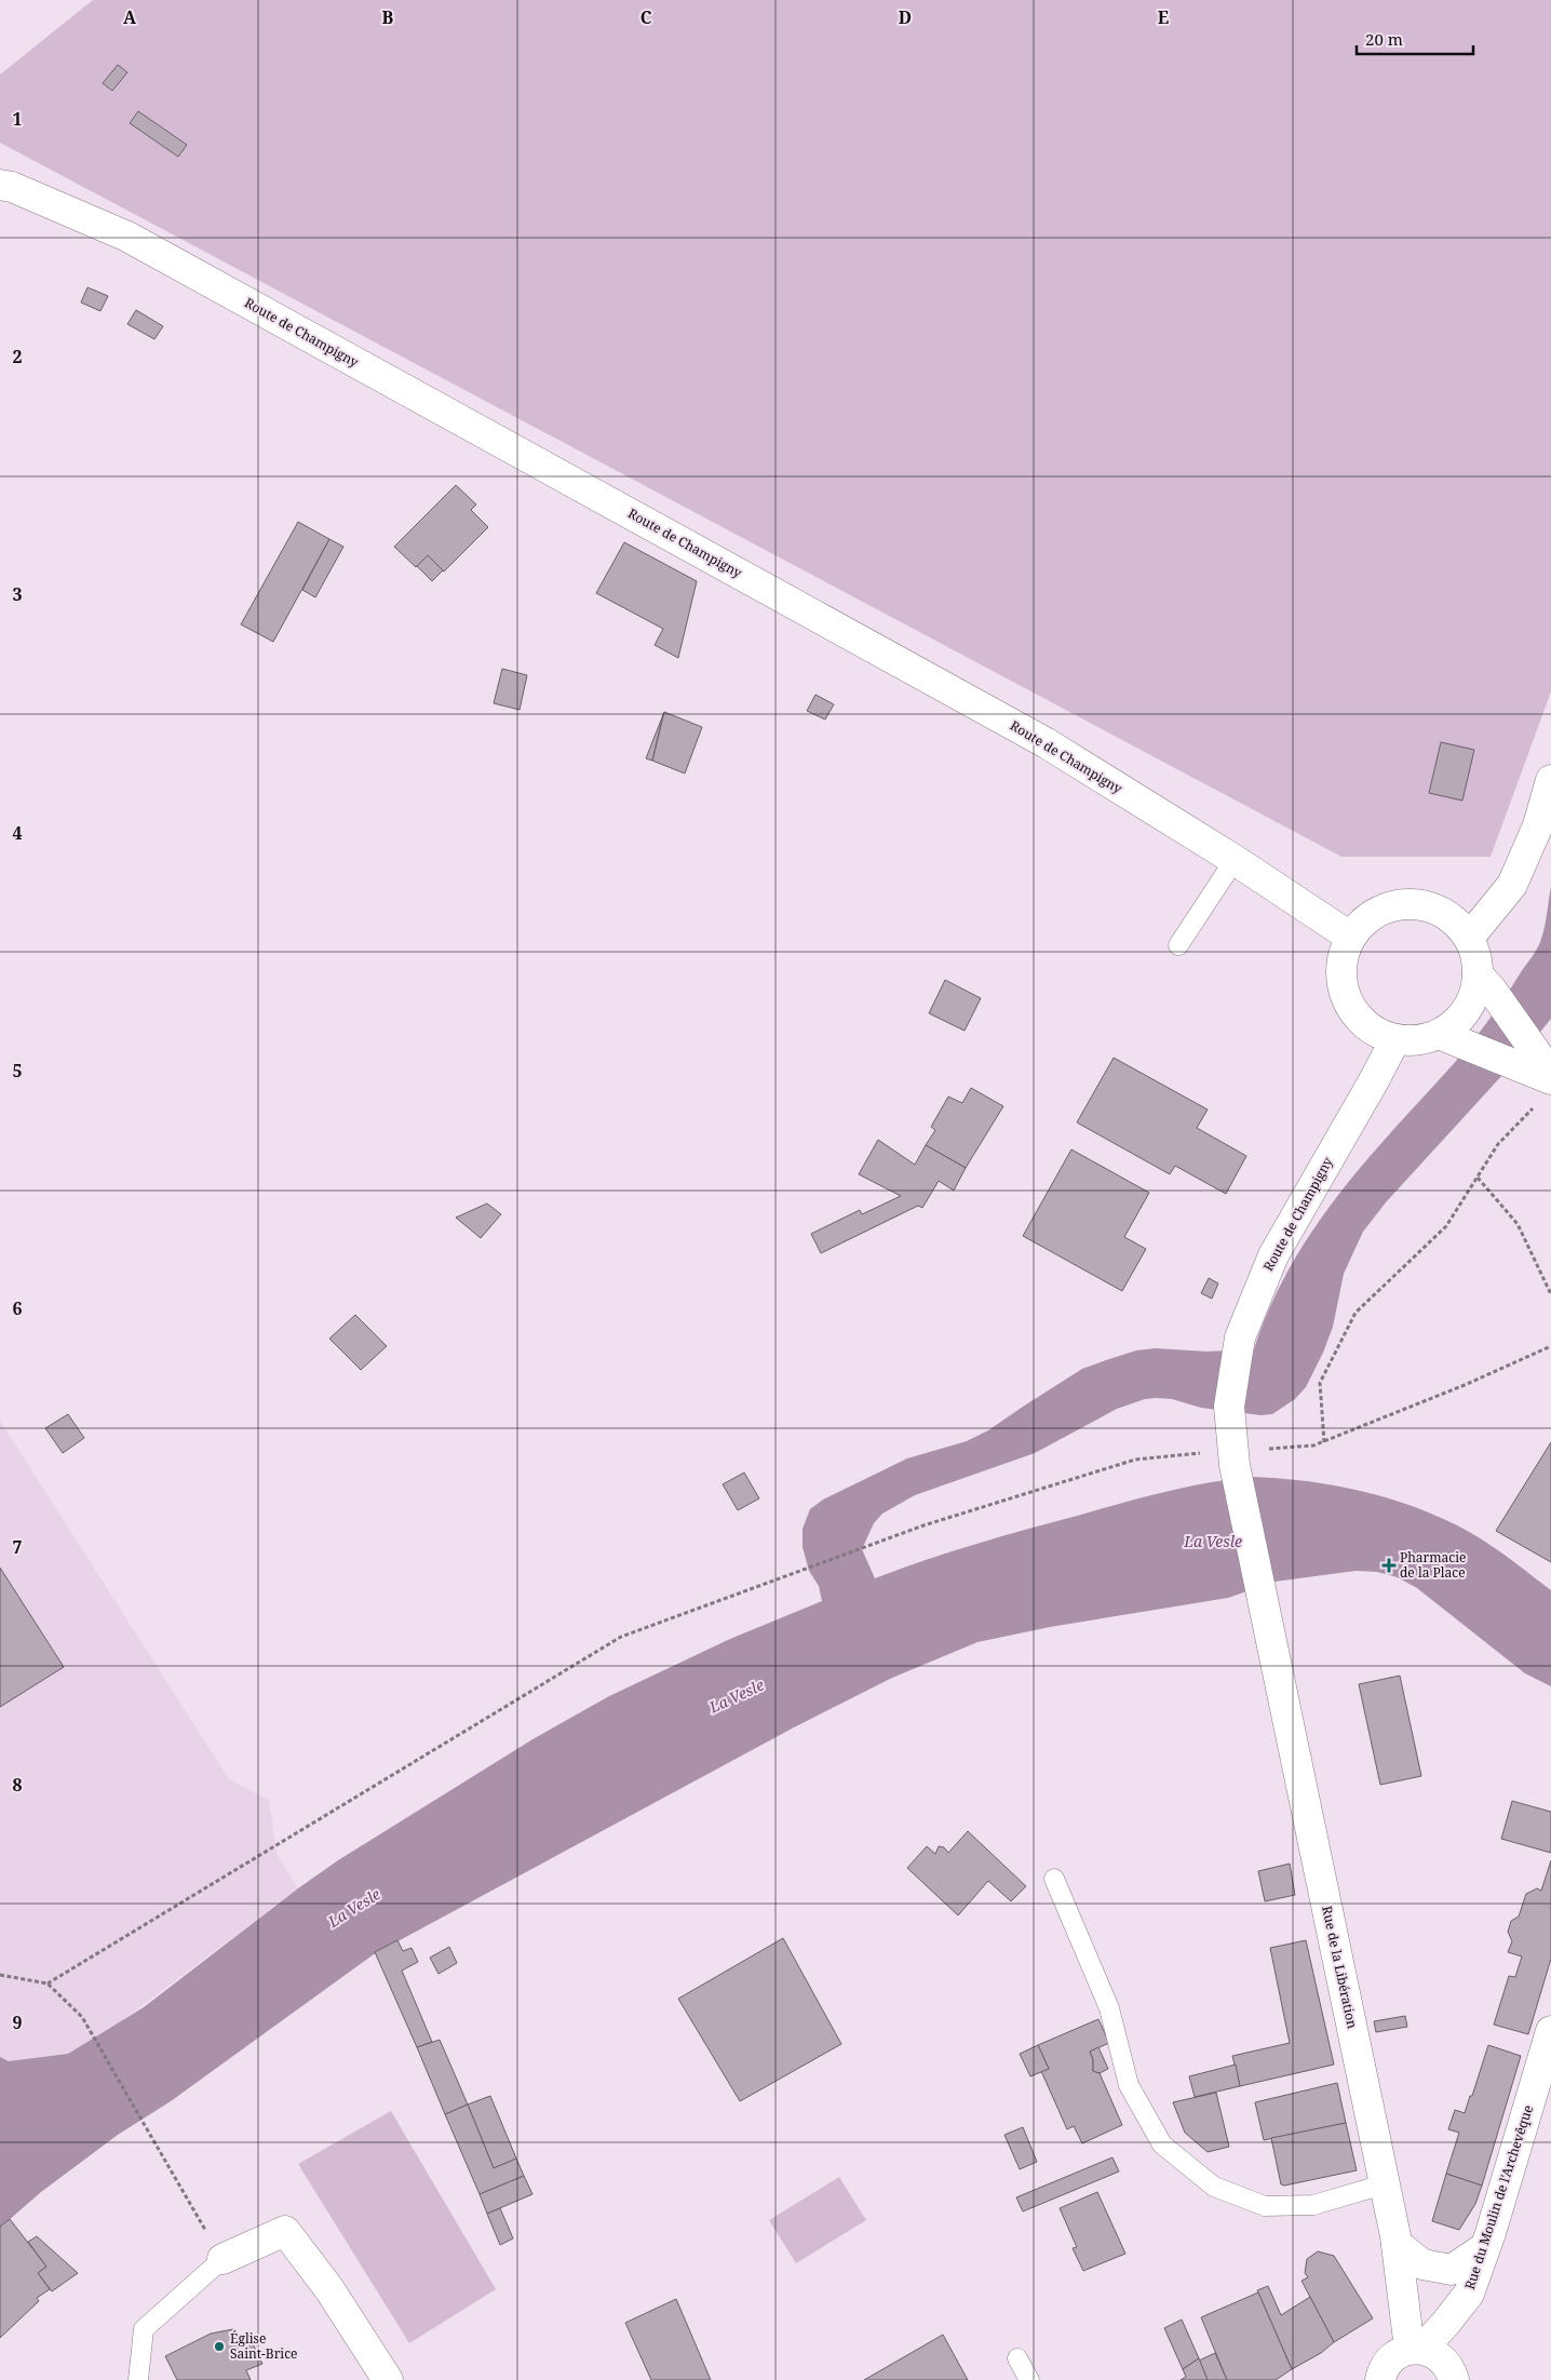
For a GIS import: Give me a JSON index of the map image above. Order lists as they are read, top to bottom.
{
  "streets": {
    "street": ["Route de Champigny", "Rue de la Libération", "Rue du Moulin de l'Archevêque"]
  },
  "crossings": [
    ["Route de Champigny", "Rue de la Libération"],
    ["Rue de la Libération", "Rue du Moulin de l'Archevêque"]
  ],
  "water": ["La Vesle"],
  "places": {
    "health": ["Pharmacie de la Place"],
    "other": ["Église Saint-Brice"]
  },
  "scale_bar": "20 m",
  "grid": {
    "columns": [
      "A",
      "B",
      "C",
      "D",
      "E"
    ],
    "rows": [
      "1",
      "2",
      "3",
      "4",
      "5",
      "6",
      "7",
      "8",
      "9"
    ]
  }
}
